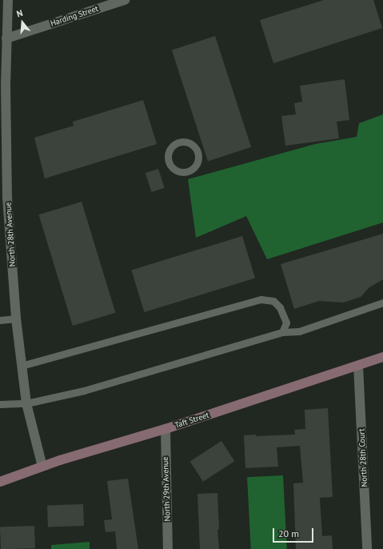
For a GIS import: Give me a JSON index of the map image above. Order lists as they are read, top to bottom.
{
  "streets": {
    "street": [
      "Harding Street",
      "North 28th Avenue",
      "Taft Street",
      "North 28th Court",
      "North 29th Avenue"
    ]
  },
  "crossings": [
    ["Harding Street", "North 28th Avenue"],
    ["North 28th Avenue", "Taft Street"],
    ["Taft Street", "North 28th Court"],
    ["Taft Street", "North 29th Avenue"]
  ],
  "scale_bar": "20 m",
  "north": "top"
}
